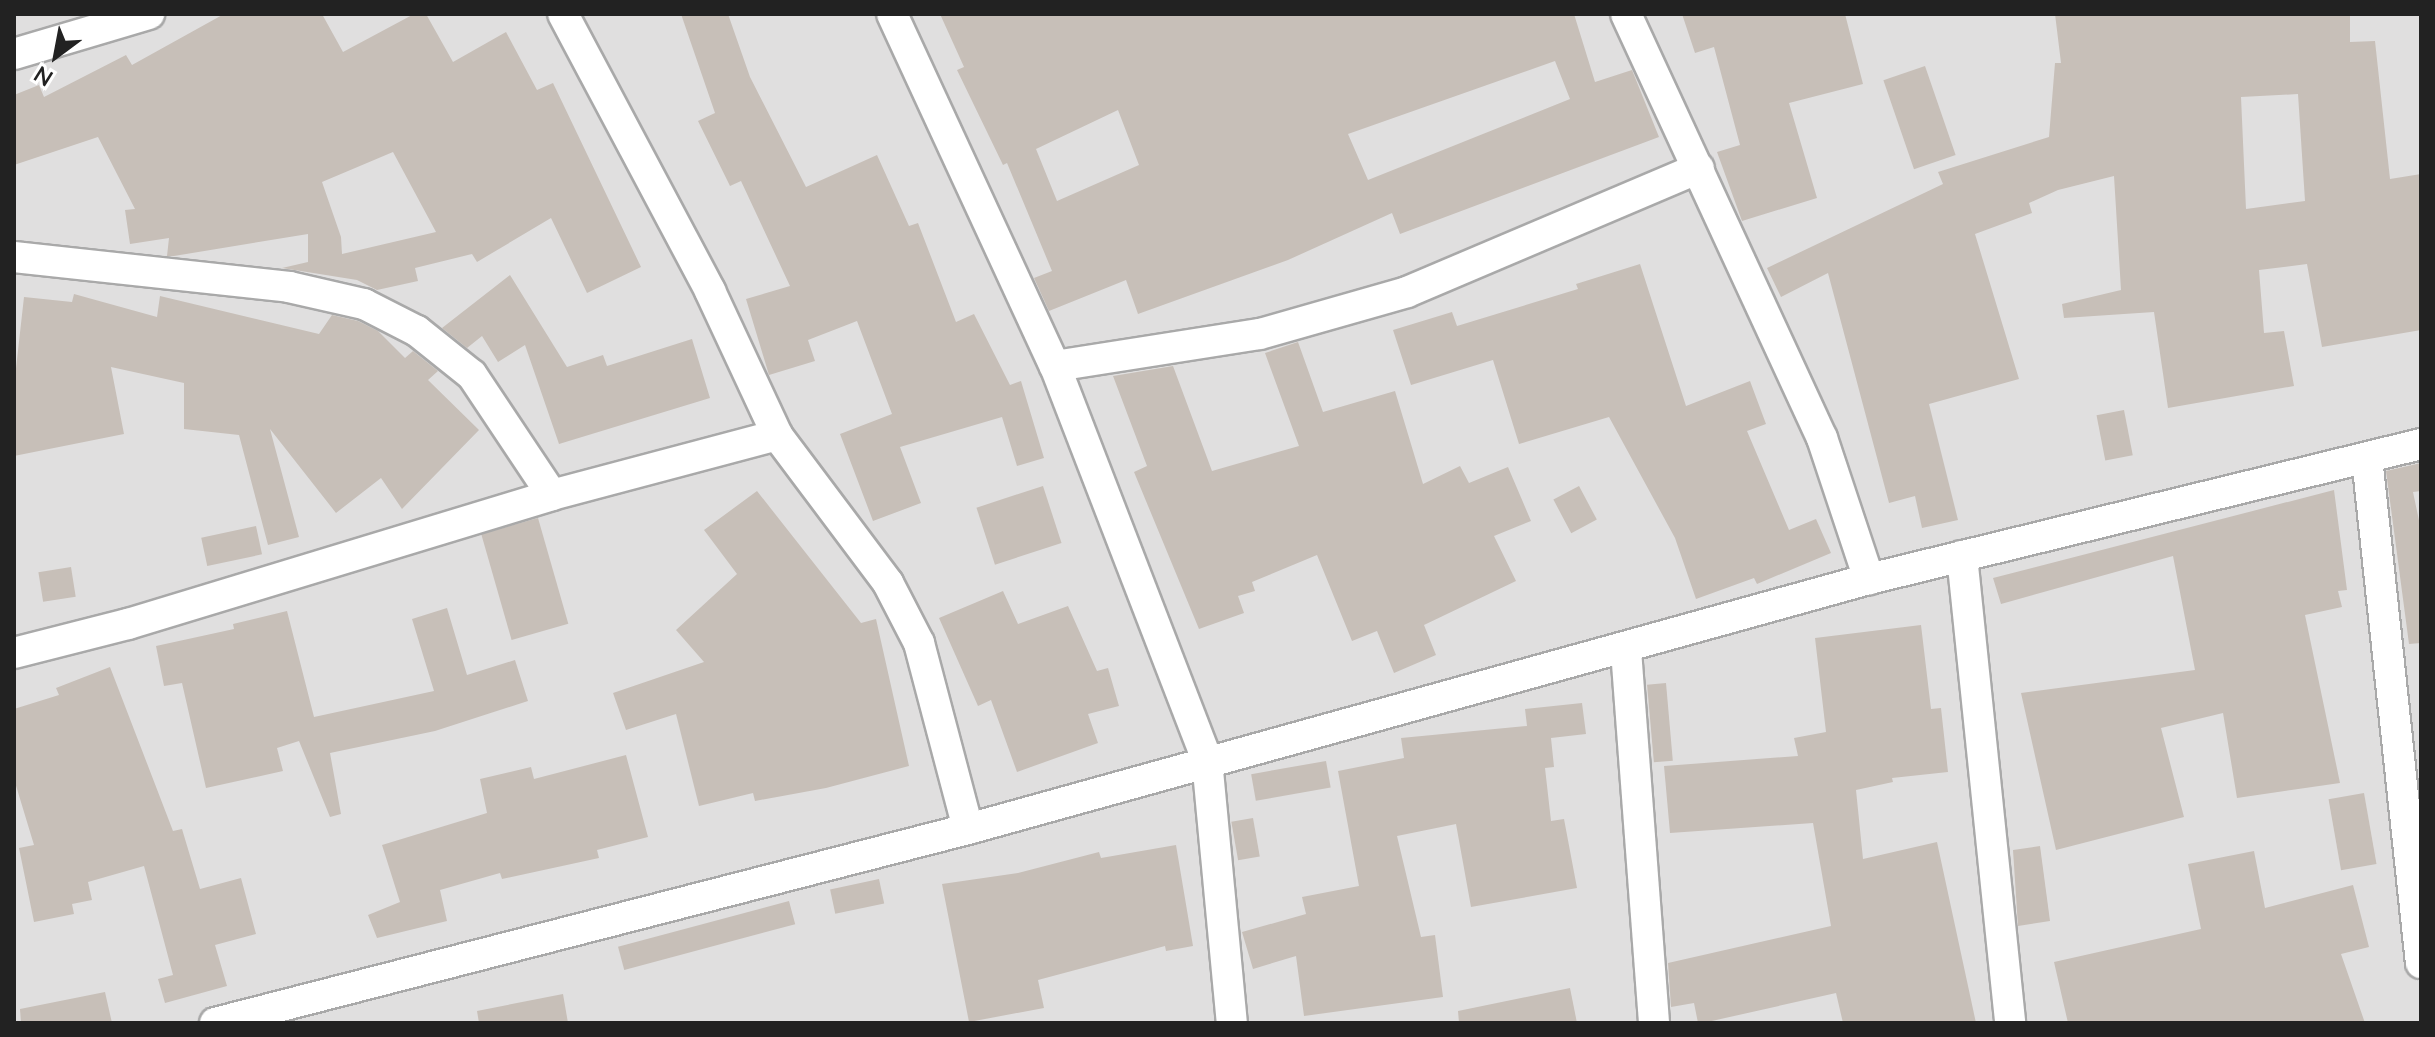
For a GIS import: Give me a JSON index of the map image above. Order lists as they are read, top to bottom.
{
  "north": "bottom left"
}
